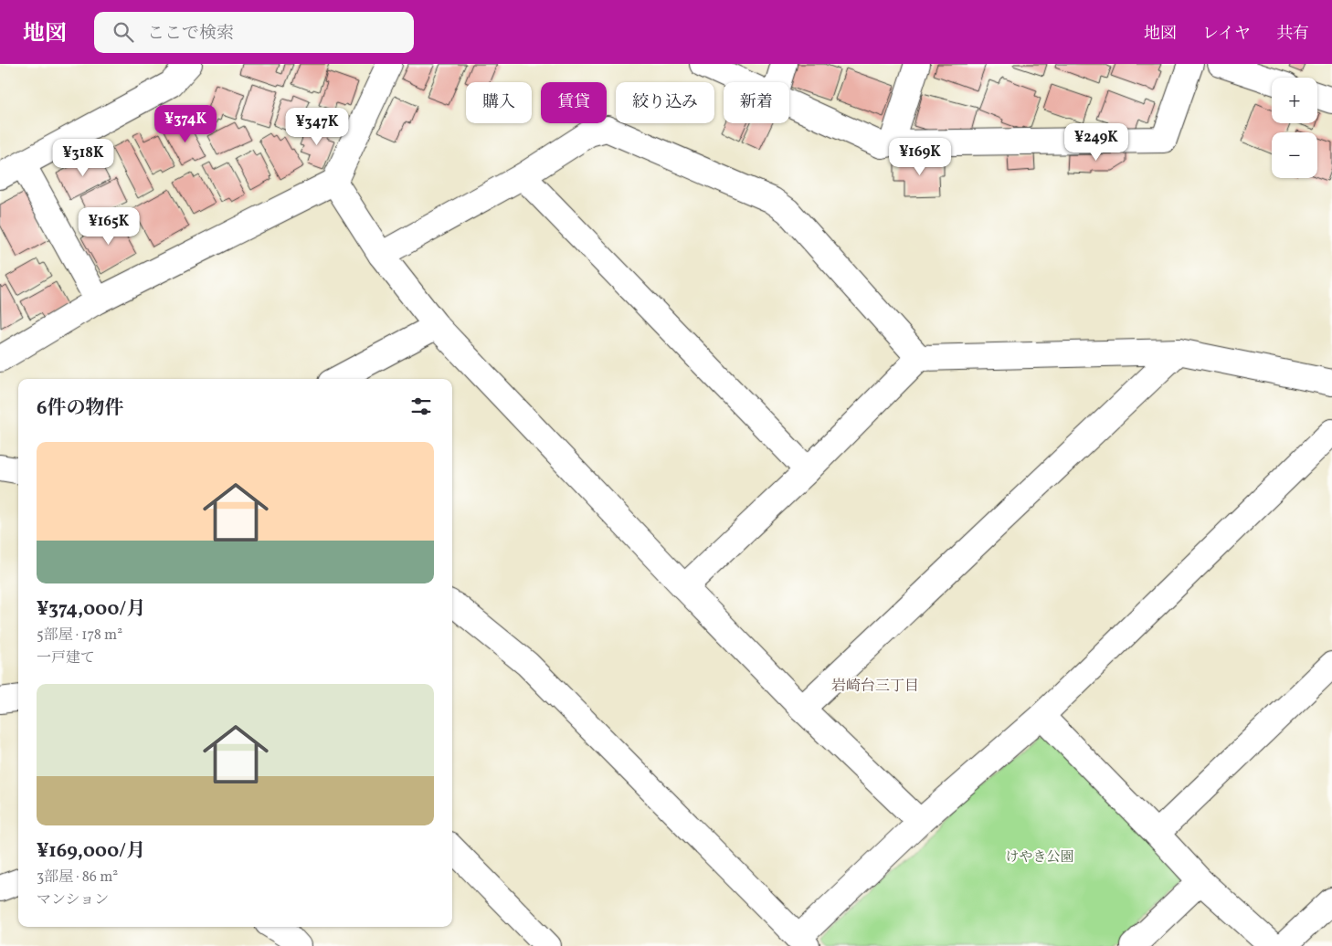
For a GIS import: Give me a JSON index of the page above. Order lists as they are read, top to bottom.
{
  "districts": ["岩崎台三丁目"],
  "parks": ["けやき公園"],
  "page": {
    "header": "地図",
    "search": "ここで検索",
    "nav": ["地図", "レイヤ", "共有"],
    "map_buttons": ["+", "−"],
    "chip": [
      "購入",
      "賃貸",
      "絞り込み",
      "新着"
    ],
    "price": [
      "¥374K",
      "¥347K",
      "¥249K",
      "¥169K",
      "¥318K",
      "¥165K"
    ],
    "heading": "6件の物件",
    "list": [
      {
        "name": "¥374,000/月",
        "note": "5部屋 · 178 m² · 一戸建て"
      },
      {
        "name": "¥169,000/月",
        "note": "3部屋 · 86 m² · マンション"
      }
    ]
  }
}
